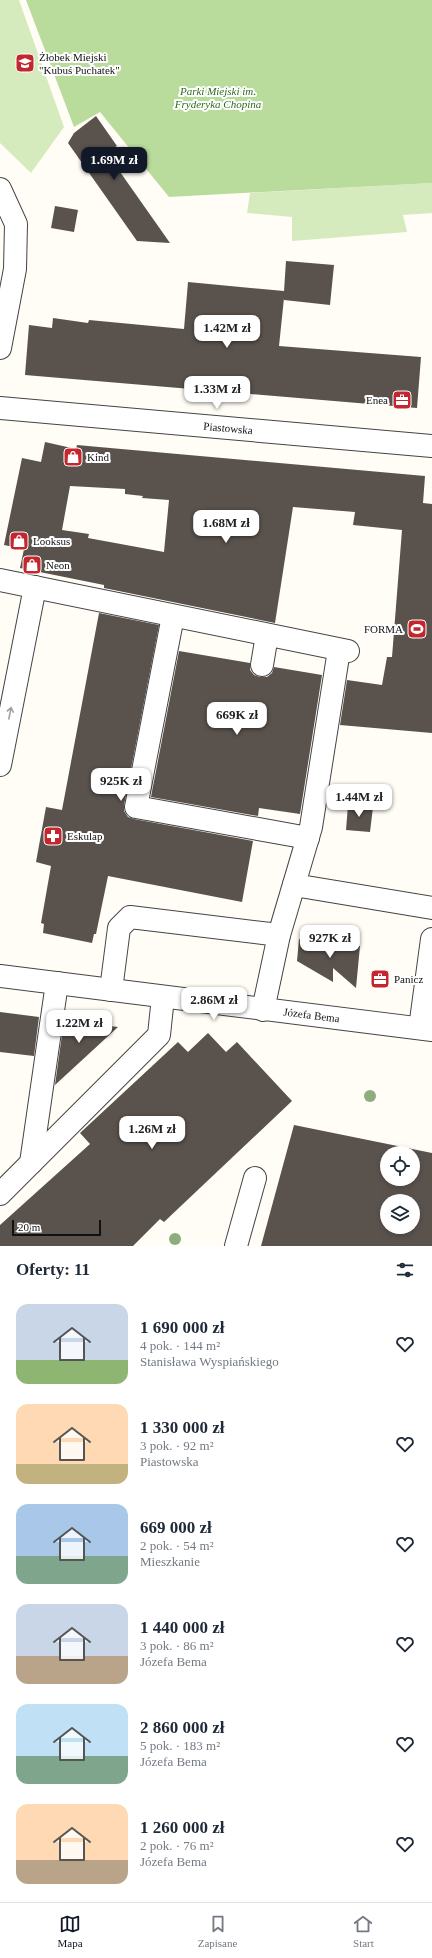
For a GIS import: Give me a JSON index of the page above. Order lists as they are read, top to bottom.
{
  "streets": {
    "street": ["Piastowska", "Józefa Bema"]
  },
  "parks": ["Parki Miejski im. Fryderyka Chopina"],
  "places": {
    "school or university": ["Żłobek Miejski \"Kubuś Puchatek\""],
    "office": ["Enea", "Panicz"],
    "shop": ["Kind", "Looksus", "Neon"],
    "sports": ["FORMA"],
    "pharmacy": ["Eskulap"]
  },
  "scale_bar": "20 m",
  "page": {
    "price": [
      "1.69M zł",
      "1.42M zł",
      "1.33M zł",
      "1.68M zł",
      "669K zł",
      "925K zł",
      "1.44M zł",
      "927K zł",
      "2.86M zł",
      "1.22M zł",
      "1.26M zł"
    ],
    "scale": "20 m",
    "heading": "Oferty: 11",
    "list": [
      {
        "name": "1 690 000 zł",
        "note": "4 pok. · 144 m² · Stanisława Wyspiańskiego"
      },
      {
        "name": "1 330 000 zł",
        "note": "3 pok. · 92 m² · Piastowska"
      },
      {
        "name": "669 000 zł",
        "note": "2 pok. · 54 m² · Mieszkanie"
      },
      {
        "name": "1 440 000 zł",
        "note": "3 pok. · 86 m² · Józefa Bema"
      },
      {
        "name": "2 860 000 zł",
        "note": "5 pok. · 183 m² · Józefa Bema"
      },
      {
        "name": "1 260 000 zł",
        "note": "2 pok. · 76 m² · Józefa Bema"
      }
    ],
    "tabs": ["Mapa", "Zapisane", "Start"]
  }
}
